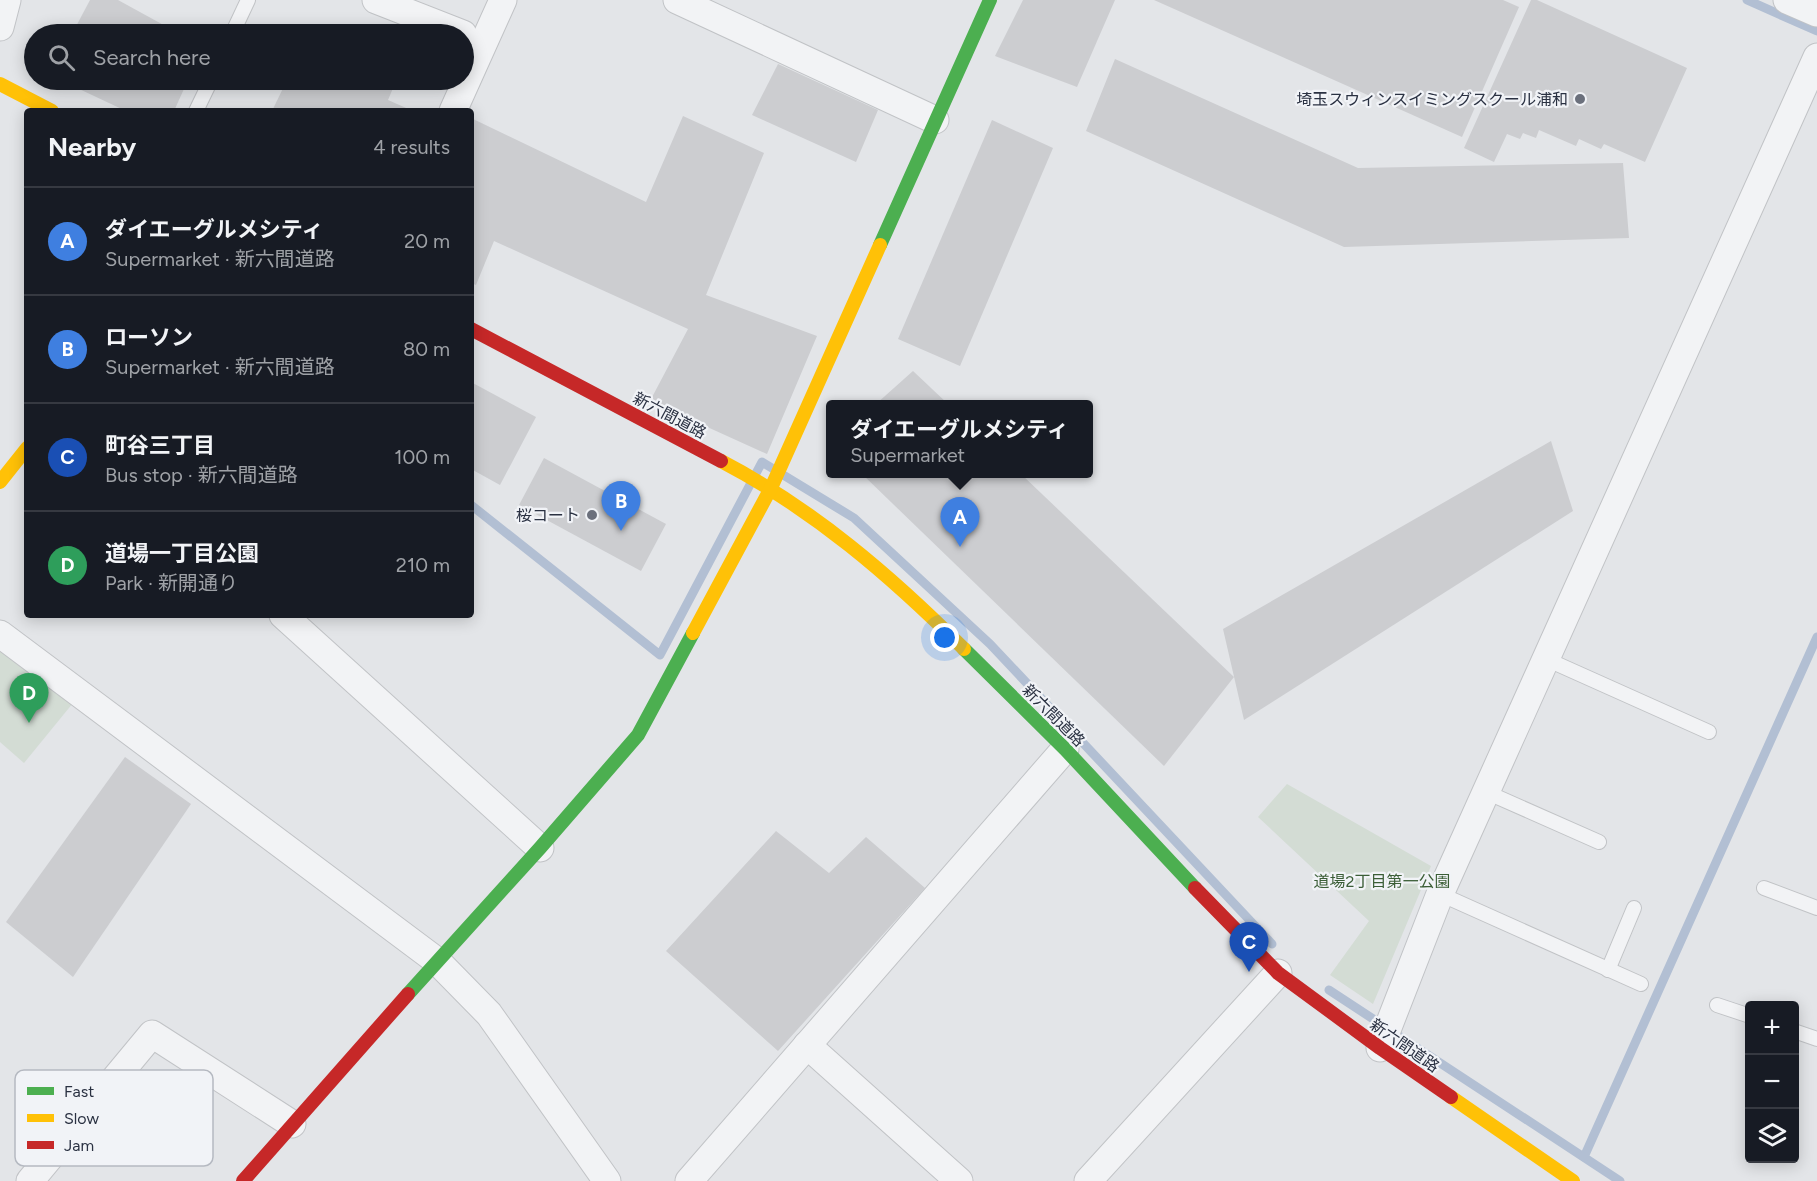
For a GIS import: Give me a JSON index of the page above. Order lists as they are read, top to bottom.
{
  "streets": {
    "main road": ["新六間道路"]
  },
  "parks": ["道場2丁目第一公園"],
  "places": ["埼玉スウィンスイミングスクール浦和", "桜コート"],
  "legend": ["Fast", "Slow", "Jam"],
  "page": {
    "search": "Search here",
    "heading": ["Nearby", "4 results"],
    "list": [
      {
        "mark": "A",
        "name": "ダイエーグルメシティ",
        "note": "Supermarket · 新六間道路",
        "value": "20 m"
      },
      {
        "mark": "B",
        "name": "ローソン",
        "note": "Supermarket · 新六間道路",
        "value": "80 m"
      },
      {
        "mark": "C",
        "name": "町谷三丁目",
        "note": "Bus stop · 新六間道路",
        "value": "100 m"
      },
      {
        "mark": "D",
        "name": "道場一丁目公園",
        "note": "Park · 新開通り",
        "value": "210 m"
      }
    ],
    "popup": ["ダイエーグルメシティ", "Supermarket"],
    "pins": [
      "B",
      "A",
      "D",
      "C"
    ],
    "map_buttons": ["+", "−"]
  }
}
